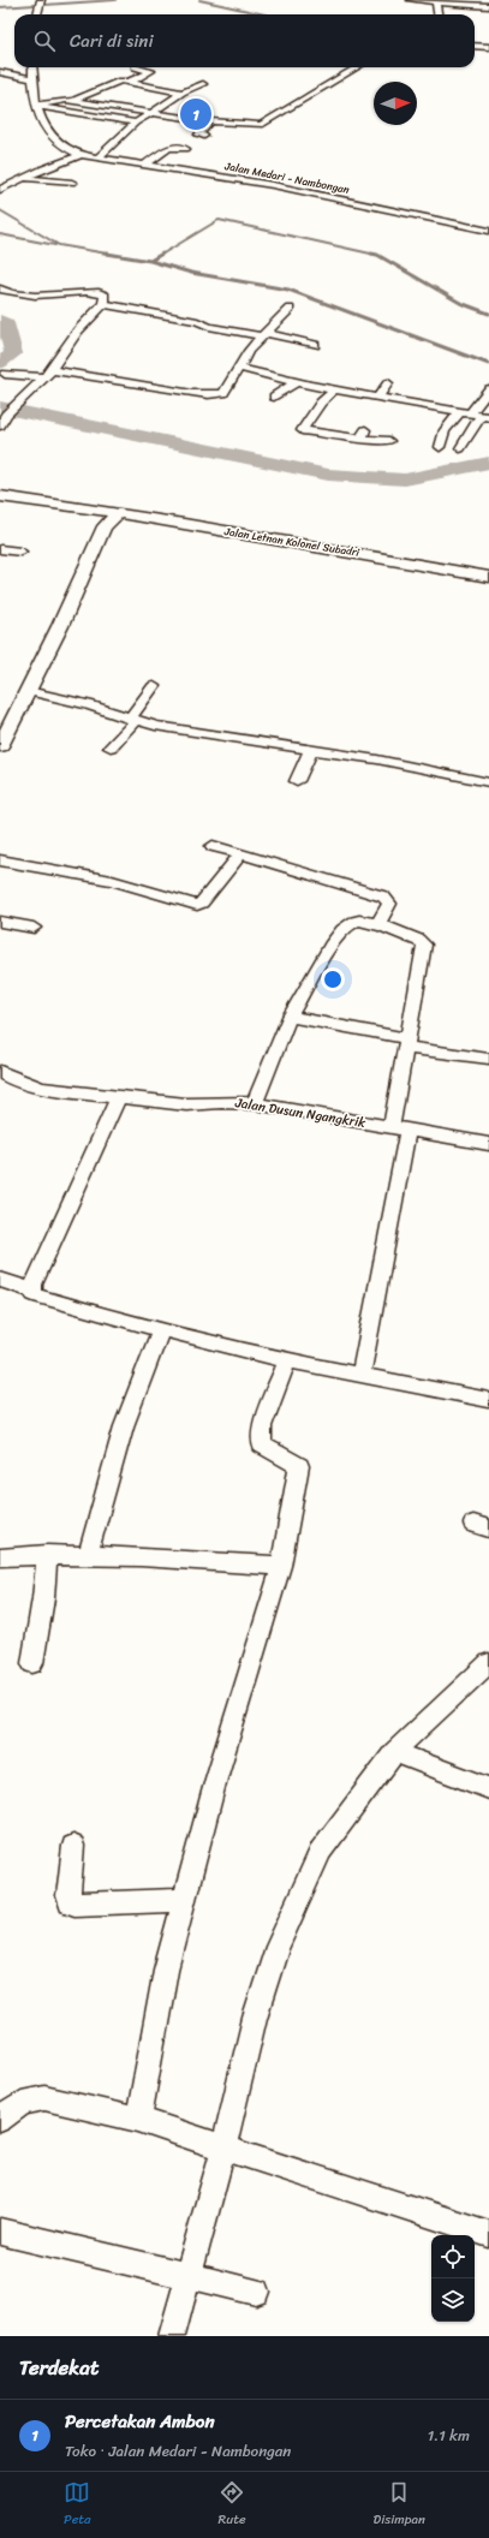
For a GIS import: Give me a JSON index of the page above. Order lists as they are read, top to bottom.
{
  "streets": {
    "main road": ["Jalan Letnan Kolonel Subadri"],
    "street": ["Jalan Medari - Nambongan", "Jalan Dusun Ngangkrik"]
  },
  "north": "right",
  "page": {
    "search": "Cari di sini",
    "pins": "1",
    "heading": "Terdekat",
    "list": [
      {
        "mark": "1",
        "name": "Percetakan Ambon",
        "note": "Toko · Jalan Medari - Nambongan",
        "value": "1.1 km"
      }
    ],
    "nav": ["Peta", "Rute", "Disimpan"]
  }
}
